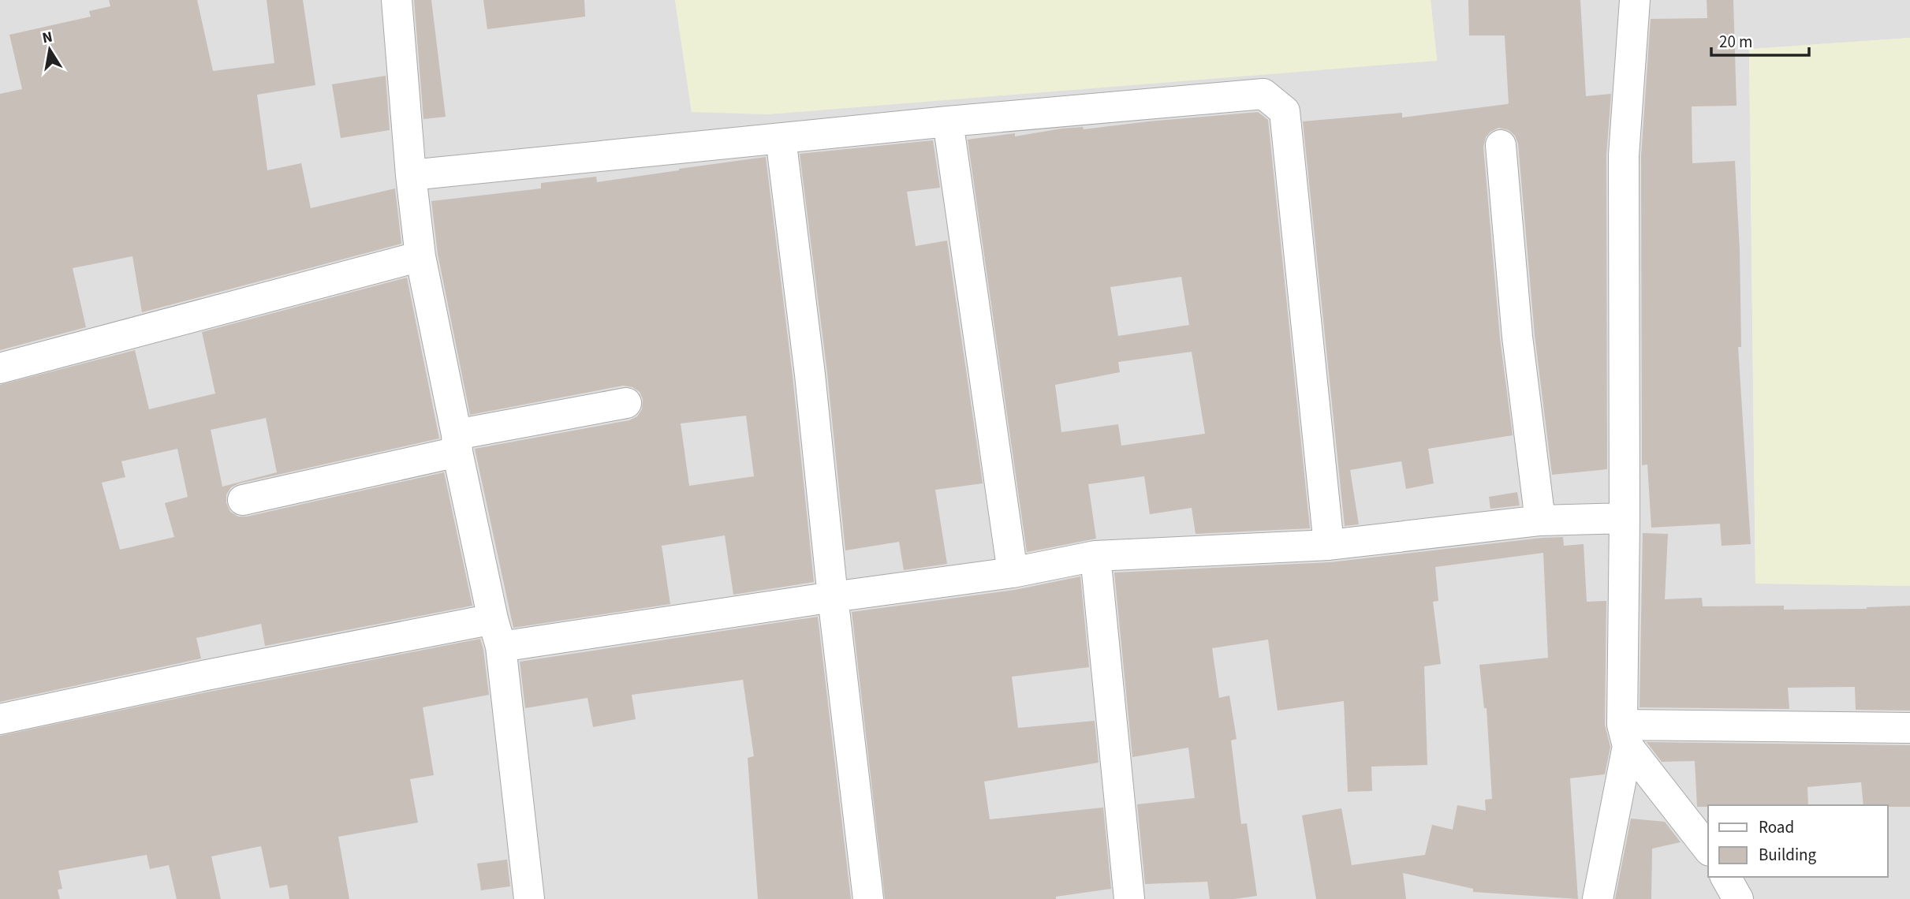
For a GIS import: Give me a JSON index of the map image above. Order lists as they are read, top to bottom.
{
  "legend": ["Road", "Building"],
  "scale_bar": "20 m",
  "north": "top"
}
